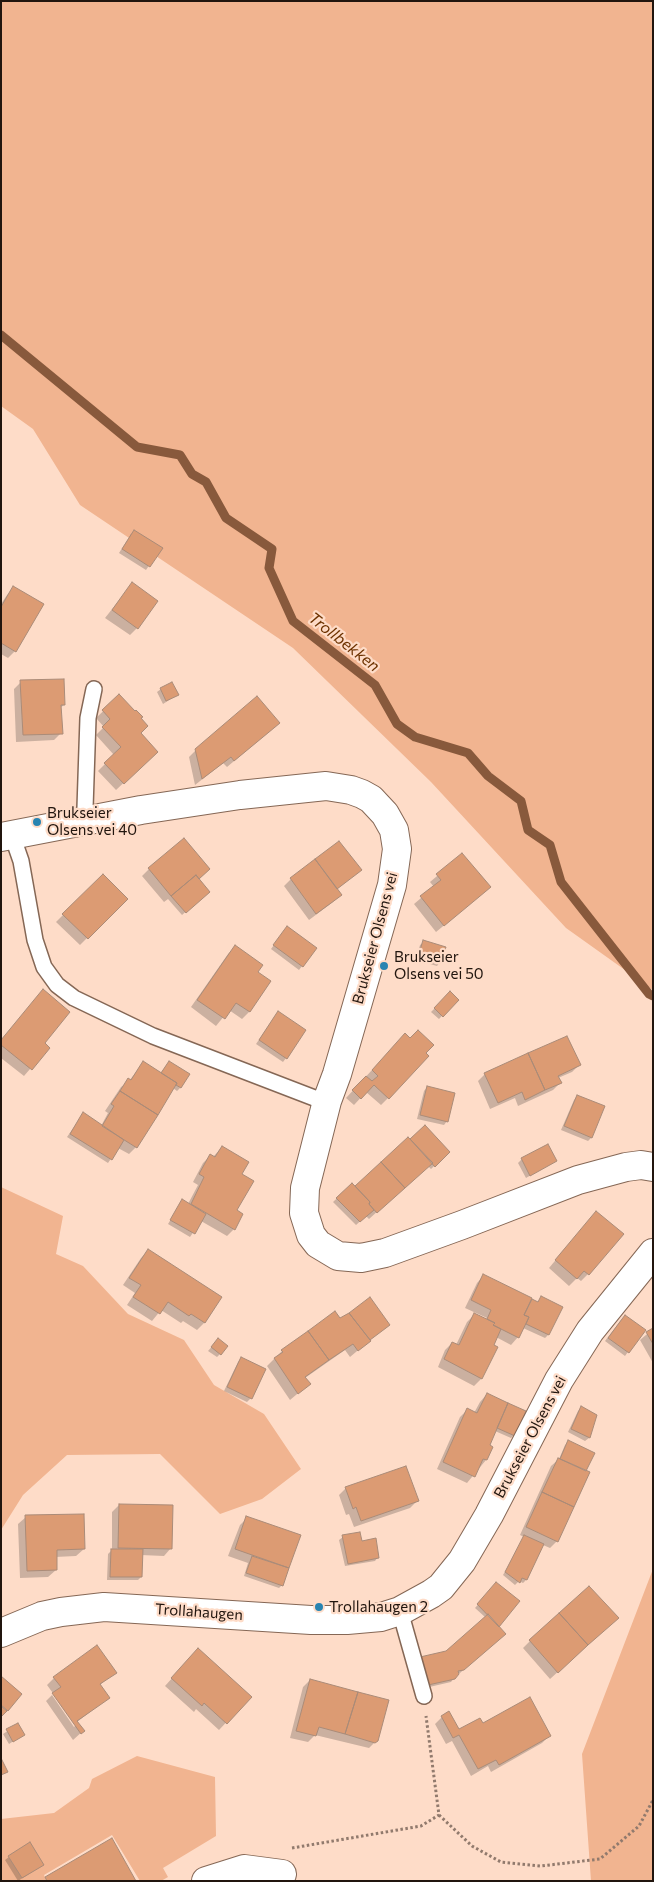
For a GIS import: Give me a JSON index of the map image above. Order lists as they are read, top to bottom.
{
  "streets": {
    "street": ["Brukseier Olsens vei", "Trollahaugen"]
  },
  "crossings": [
    ["Brukseier Olsens vei", "Trollahaugen"]
  ],
  "water": ["Trollbekken"],
  "places": ["Brukseier Olsens vei 40", "Brukseier Olsens vei 50", "Trollahaugen 2"]
}
